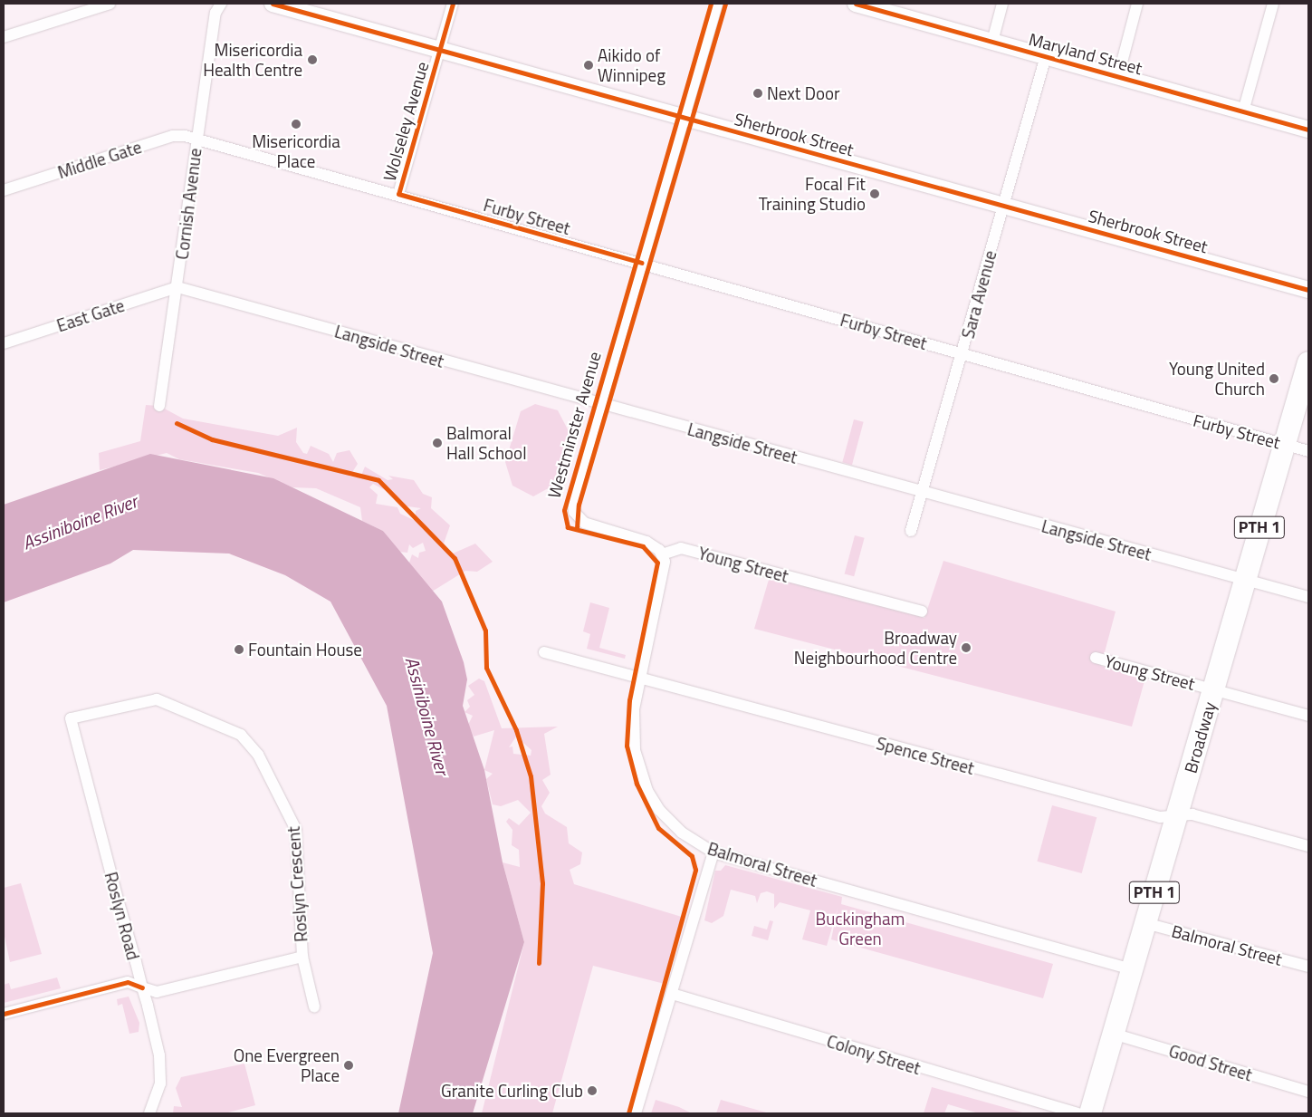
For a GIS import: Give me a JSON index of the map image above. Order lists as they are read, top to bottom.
{
  "streets": {
    "highway": ["PTH 1", "Broadway"],
    "main road": ["Maryland Street", "Sherbrook Street"],
    "street": [
      "Wolseley Avenue",
      "Middle Gate",
      "Cornish Avenue",
      "Furby Street",
      "Sara Avenue",
      "East Gate",
      "Langside Street",
      "Westminster Avenue",
      "Young Street",
      "Spence Street",
      "Balmoral Street",
      "Roslyn Crescent",
      "Roslyn Road",
      "Colony Street",
      "Good Street"
    ]
  },
  "crossings": [
    ["Maryland Street", "Sara Avenue"],
    ["Wolseley Avenue", "Sherbrook Street"],
    ["Wolseley Avenue", "Furby Street"],
    ["Sherbrook Street", "Sara Avenue"],
    ["Sherbrook Street", "Westminster Avenue"],
    ["Middle Gate", "Cornish Avenue"],
    ["Middle Gate", "Furby Street"],
    ["Cornish Avenue", "Furby Street"],
    ["Cornish Avenue", "East Gate"],
    ["Cornish Avenue", "Langside Street"],
    ["Furby Street", "Sara Avenue"],
    ["Furby Street", "Westminster Avenue"],
    ["Furby Street", "Broadway"],
    ["Sara Avenue", "Langside Street"],
    ["East Gate", "Langside Street"],
    ["Langside Street", "Westminster Avenue"],
    ["Langside Street", "Broadway"],
    ["Westminster Avenue", "Young Street"],
    ["Westminster Avenue", "Balmoral Street"],
    ["Young Street", "Broadway"],
    ["Young Street", "Balmoral Street"],
    ["Broadway", "Spence Street"],
    ["Broadway", "Balmoral Street"],
    ["Broadway", "Good Street"],
    ["Spence Street", "Balmoral Street"],
    ["Roslyn Crescent", "Roslyn Road"]
  ],
  "water": ["Assiniboine River"],
  "parks": ["Buckingham Green"],
  "places": [
    "Misericordia Health Centre",
    "Aikido of Winnipeg",
    "Next Door",
    "Misericordia Place",
    "Focal Fit Training Studio",
    "Young United Church",
    "Balmoral Hall School",
    "Broadway Neighbourhood Centre",
    "Fountain House",
    "One Evergreen Place",
    "Granite Curling Club"
  ]
}
